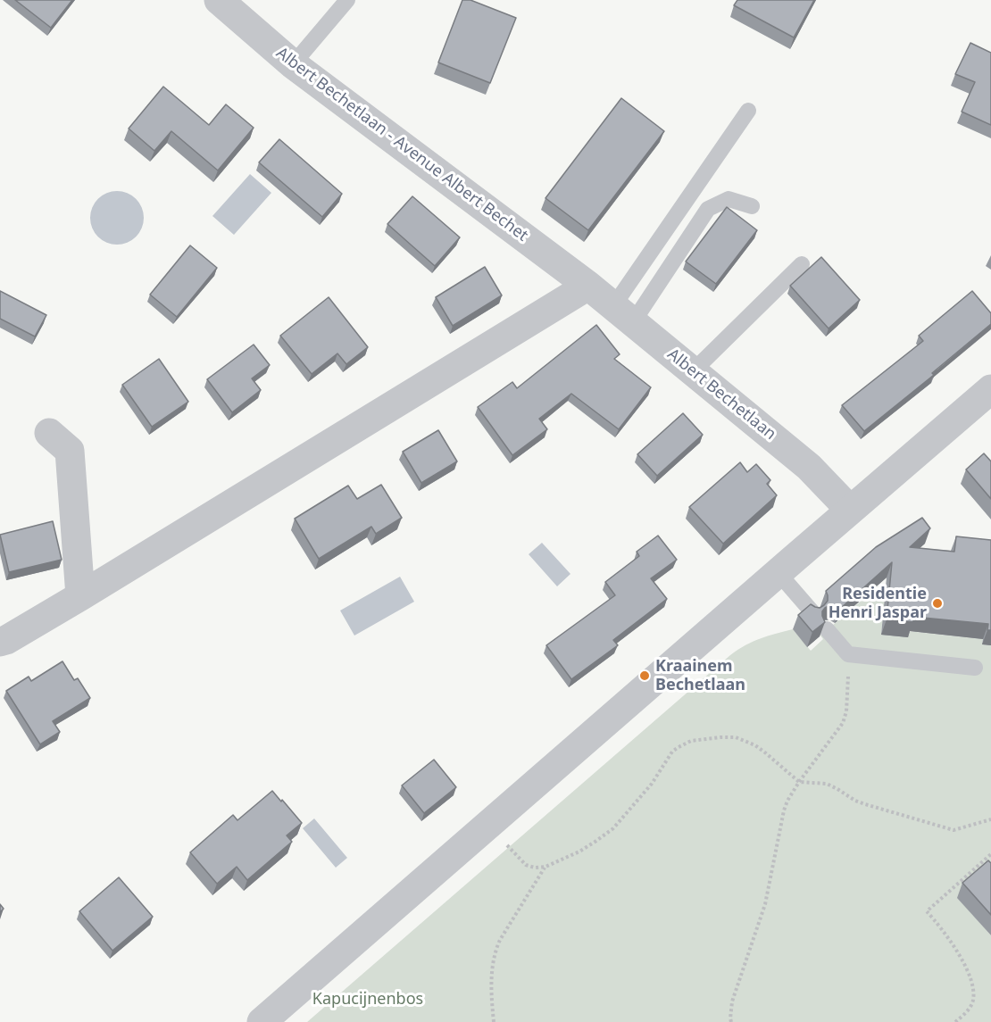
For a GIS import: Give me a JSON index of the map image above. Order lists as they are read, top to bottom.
{
  "streets": {
    "street": ["Albert Bechetlaan - Avenue Albert Bechet", "Albert Bechetlaan"]
  },
  "crossings": [
    ["Albert Bechetlaan - Avenue Albert Bechet", "Albert Bechetlaan"]
  ],
  "parks": ["Kapucijnenbos"],
  "places": ["Residentie Henri Jaspar", "Kraainem Bechetlaan"]
}
